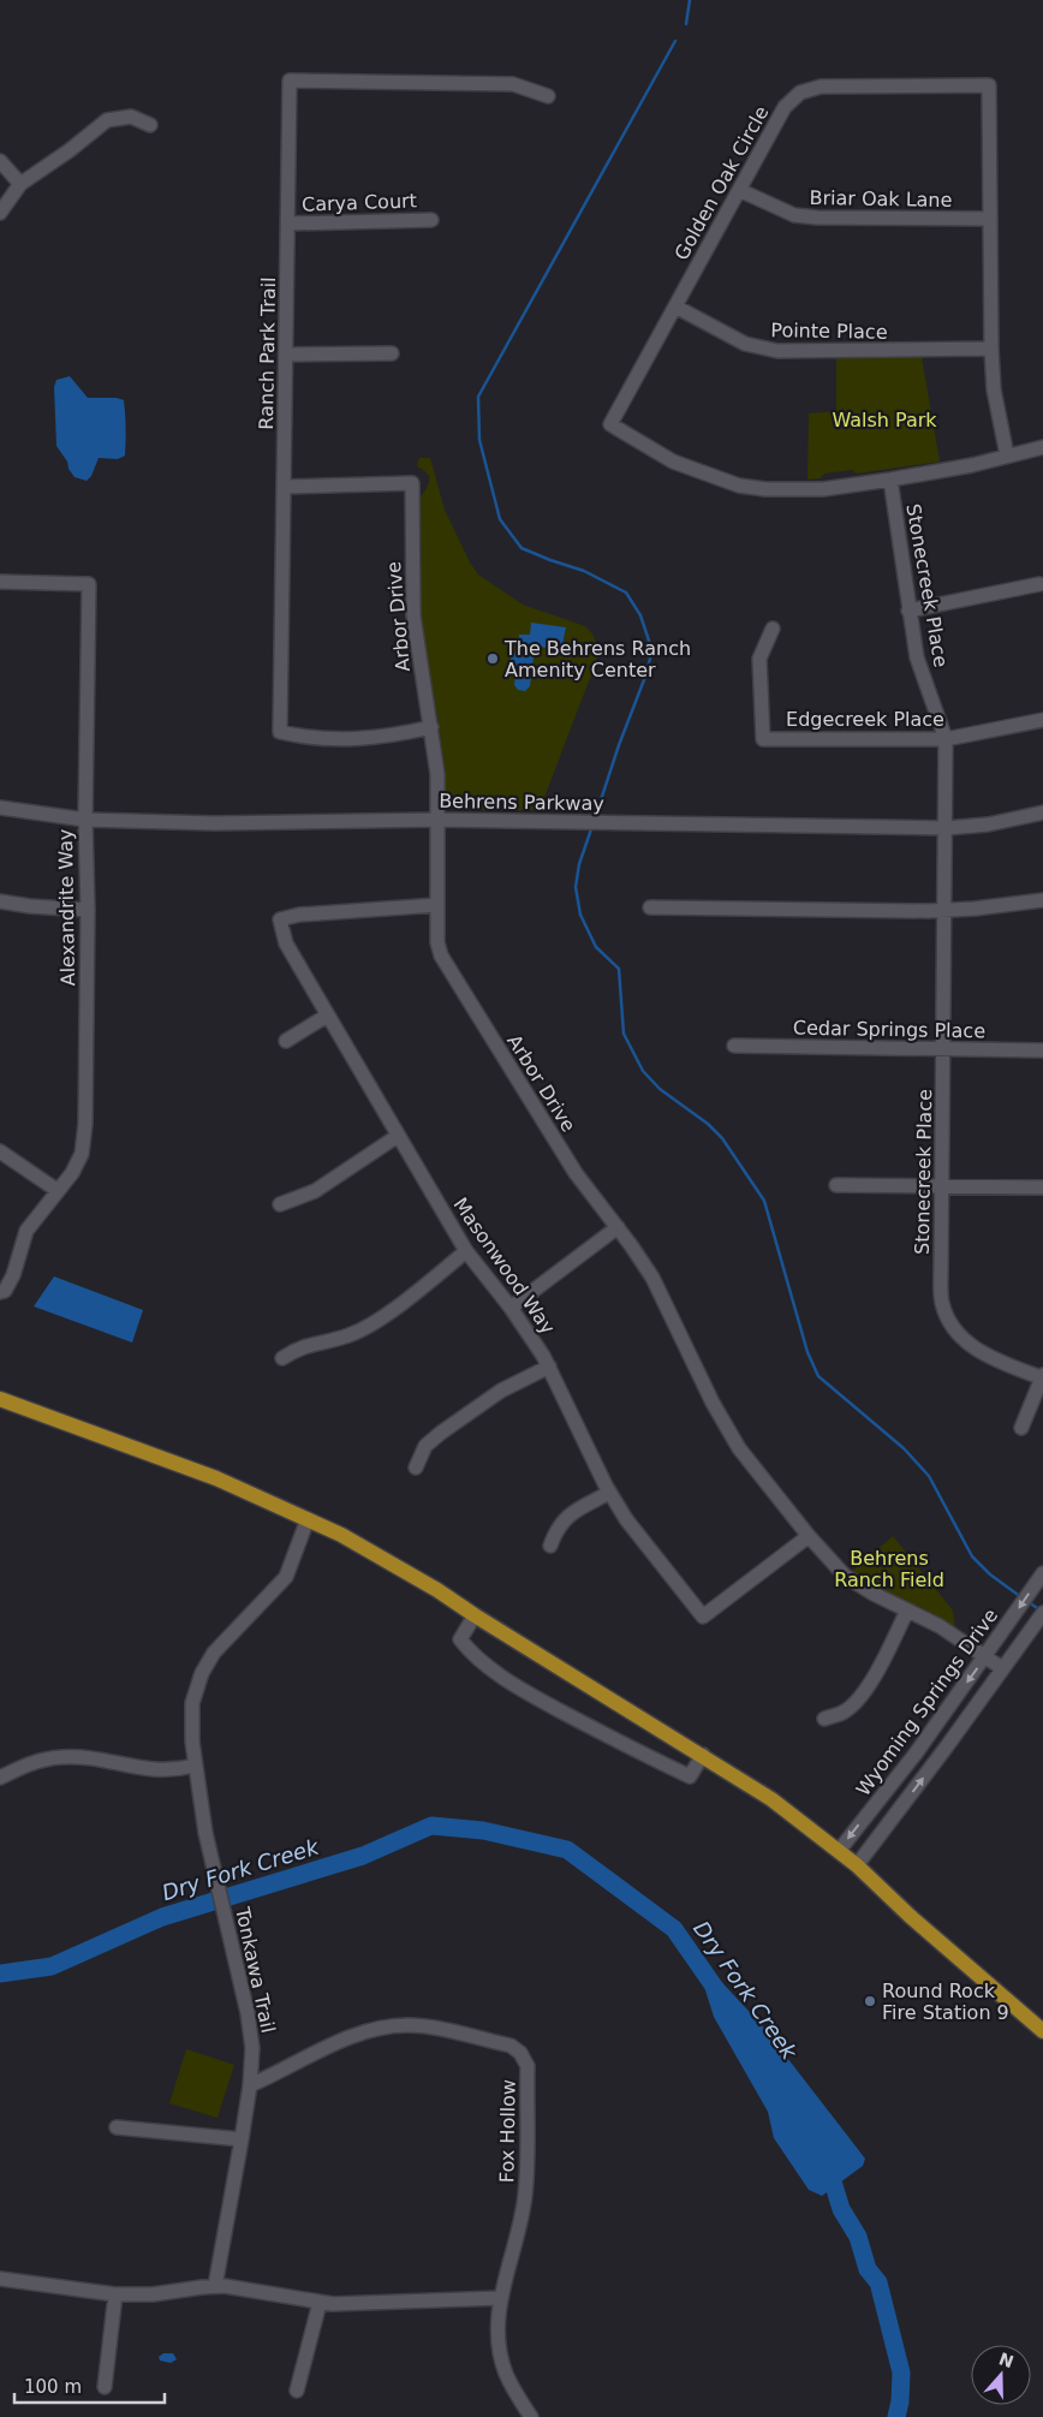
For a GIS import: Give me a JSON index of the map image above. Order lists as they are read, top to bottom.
{
  "streets": {
    "street": [
      "Golden Oak Circle",
      "Briar Oak Lane",
      "Carya Court",
      "Pointe Place",
      "Ranch Park Trail",
      "Stonecreek Place",
      "Arbor Drive",
      "Edgecreek Place",
      "Behrens Parkway",
      "Alexandrite Way",
      "Cedar Springs Place",
      "Masonwood Way",
      "Wyoming Springs Drive",
      "Tonkawa Trail",
      "Fox Hollow"
    ]
  },
  "crossings": [
    ["Golden Oak Circle", "Briar Oak Lane"],
    ["Golden Oak Circle", "Pointe Place"],
    ["Golden Oak Circle", "Stonecreek Place"],
    ["Carya Court", "Ranch Park Trail"],
    ["Ranch Park Trail", "Arbor Drive"],
    ["Stonecreek Place", "Edgecreek Place"],
    ["Stonecreek Place", "Behrens Parkway"],
    ["Stonecreek Place", "Cedar Springs Place"],
    ["Arbor Drive", "Behrens Parkway"],
    ["Arbor Drive", "Masonwood Way"],
    ["Arbor Drive", "Wyoming Springs Drive"],
    ["Behrens Parkway", "Alexandrite Way"],
    ["Tonkawa Trail", "Fox Hollow"]
  ],
  "water": ["Dry Fork Creek"],
  "parks": ["Walsh Park", "Behrens Ranch Field"],
  "places": ["The Behrens Ranch Amenity Center", "Round Rock Fire Station 9"],
  "scale_bar": "100 m",
  "north": "top"
}
